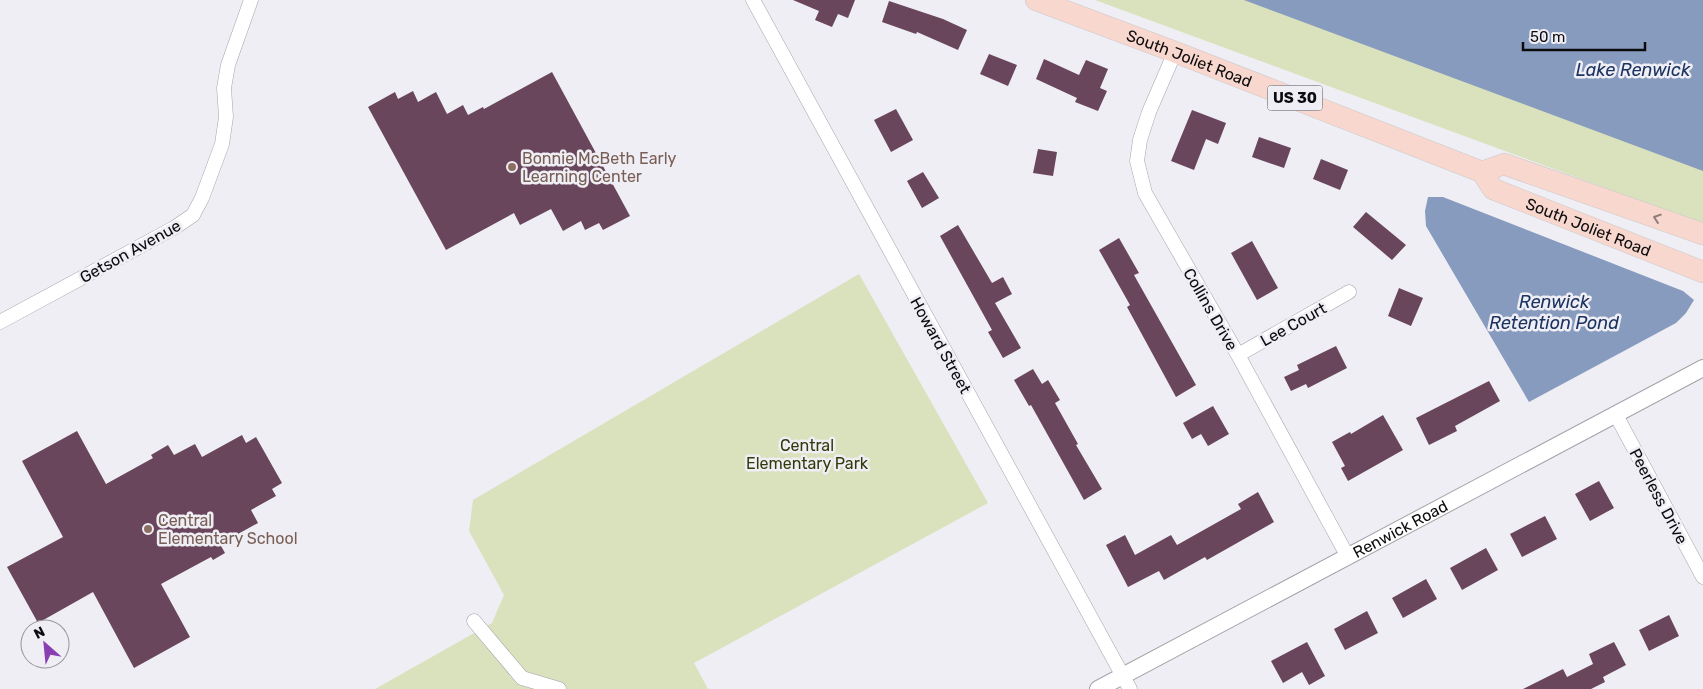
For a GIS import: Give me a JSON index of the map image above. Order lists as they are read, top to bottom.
{
  "streets": {
    "main road": ["South Joliet Road", "US 30"],
    "street": [
      "Getson Avenue",
      "Collins Drive",
      "Lee Court",
      "Howard Street",
      "Peerless Drive",
      "Renwick Road"
    ]
  },
  "crossings": [
    ["South Joliet Road", "Collins Drive"],
    ["Collins Drive", "Lee Court"],
    ["Collins Drive", "Renwick Road"],
    ["Howard Street", "Renwick Road"],
    ["Peerless Drive", "Renwick Road"]
  ],
  "water": ["Lake Renwick", "Renwick Retention Pond"],
  "parks": ["Central Elementary Park"],
  "places": ["Bonnie McBeth Early Learning Center", "Central Elementary School"],
  "scale_bar": "50 m",
  "north": "top left"
}
